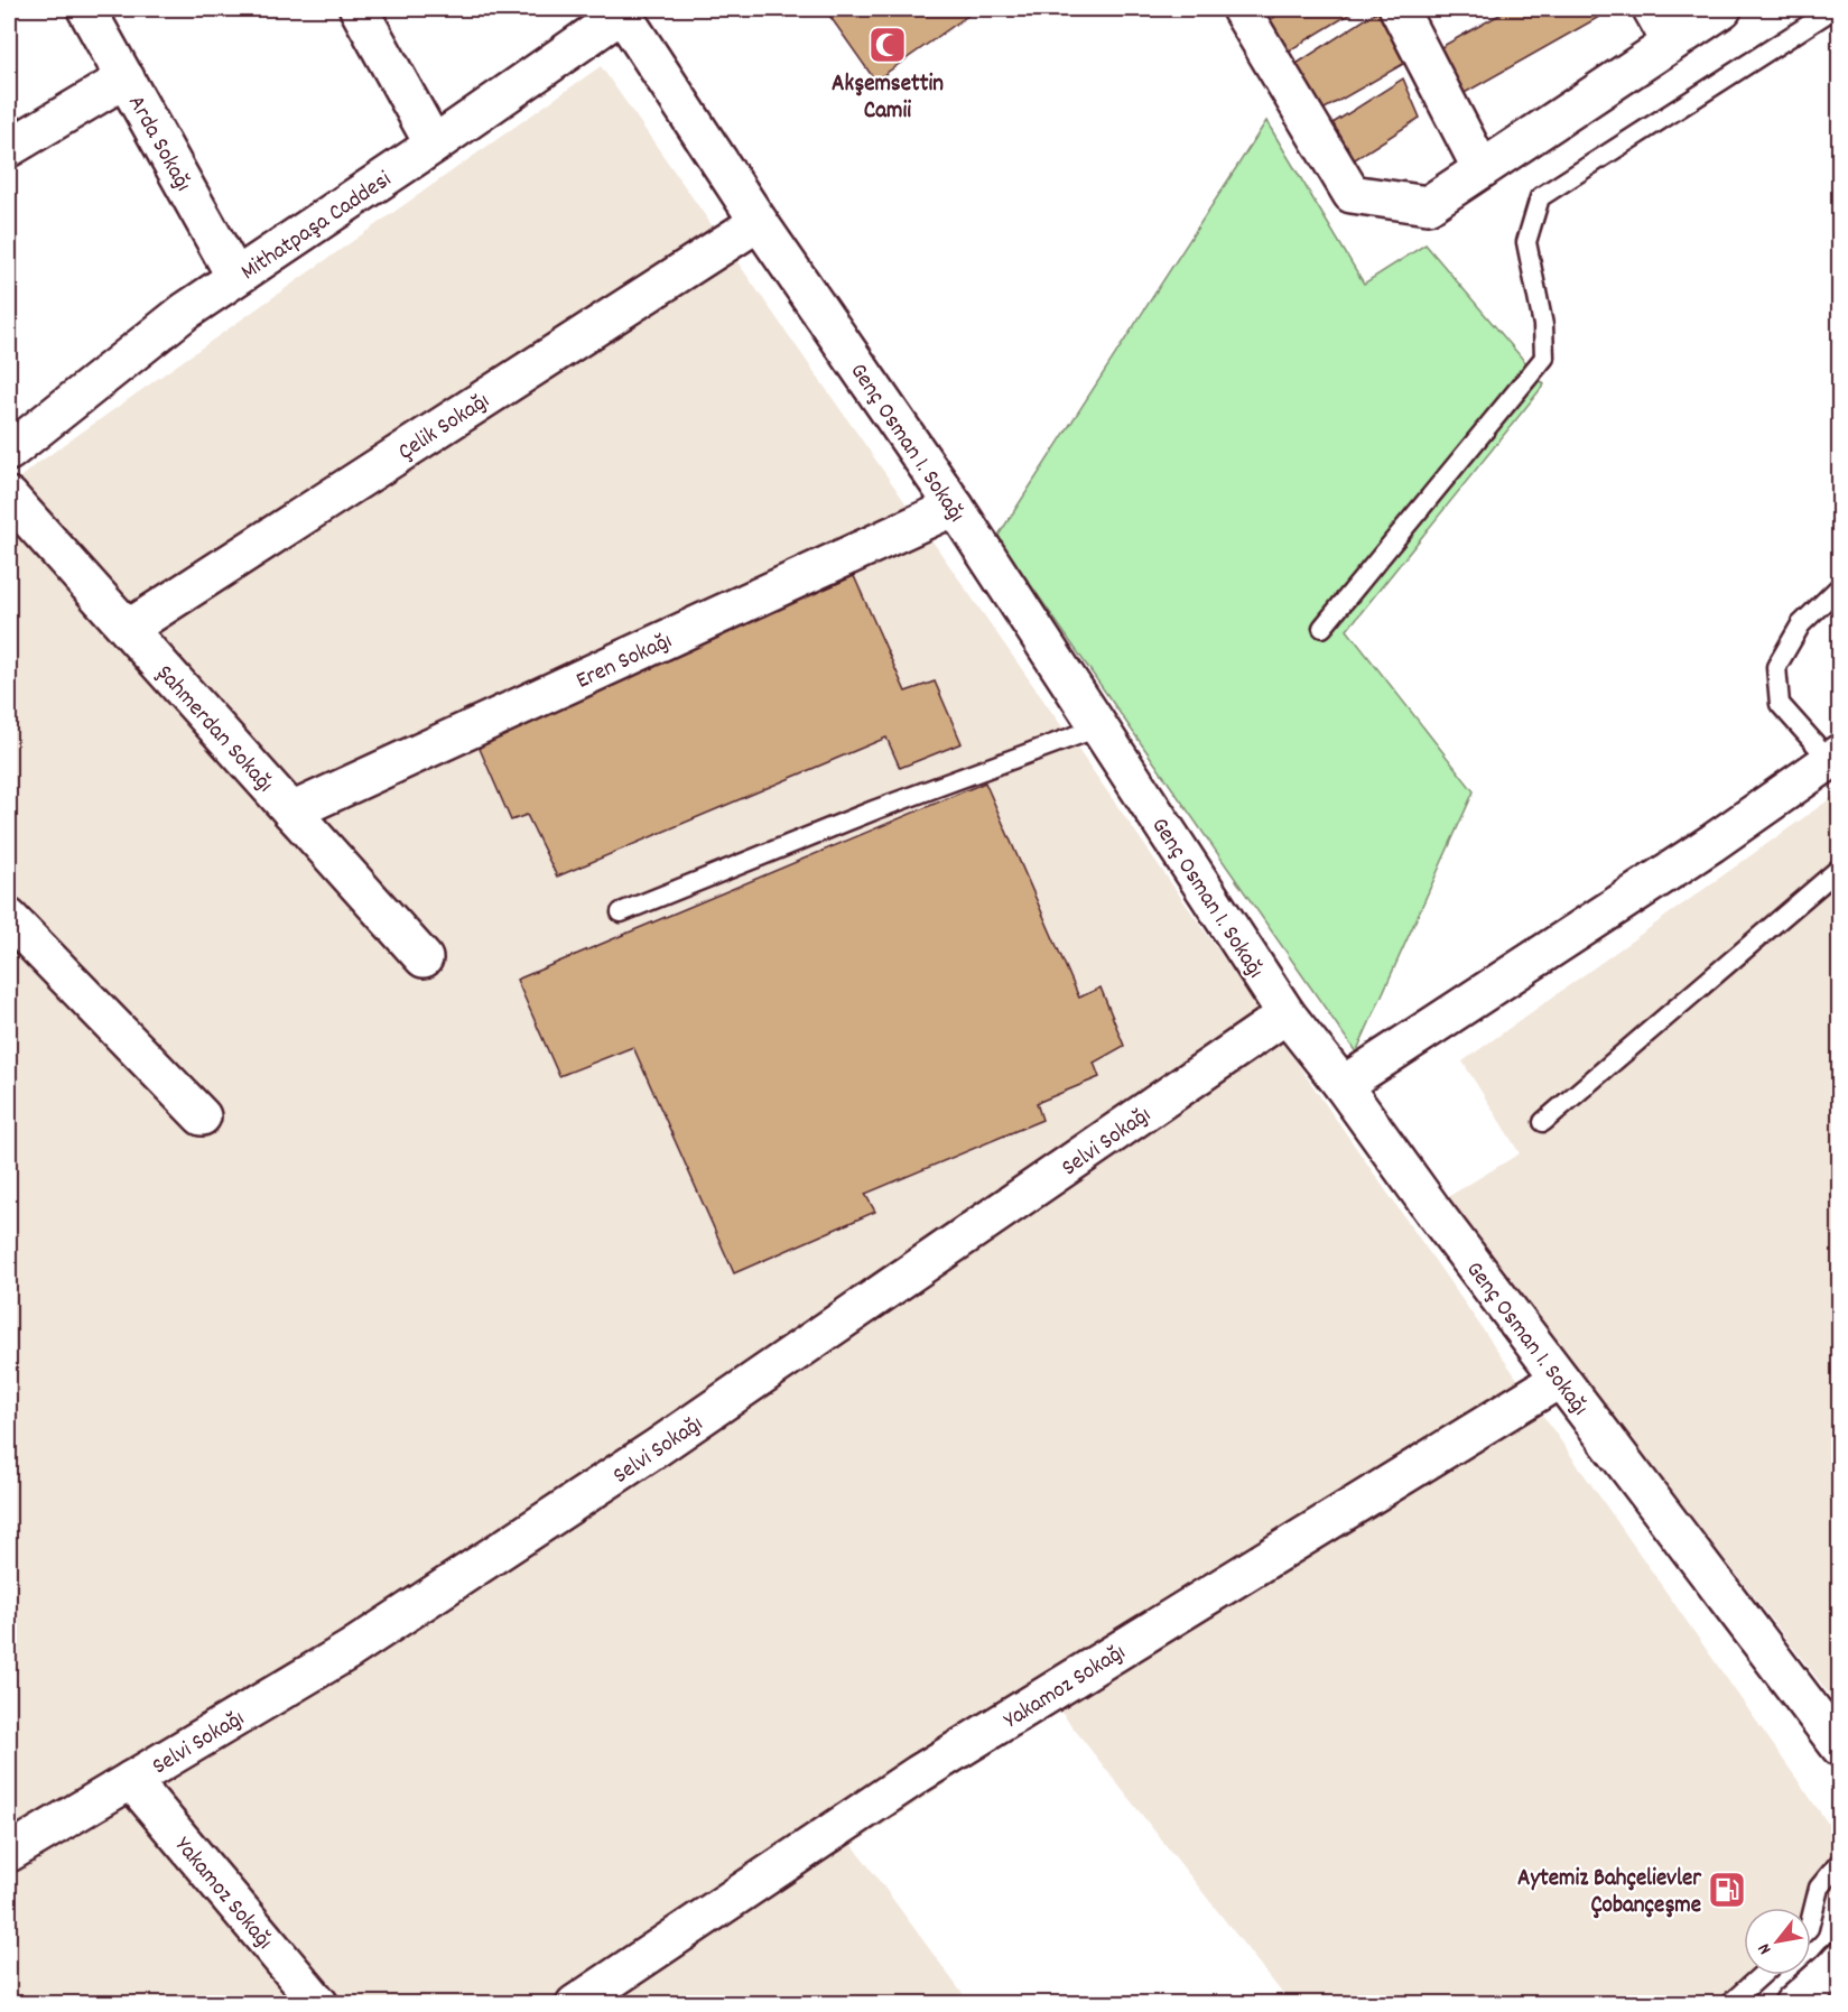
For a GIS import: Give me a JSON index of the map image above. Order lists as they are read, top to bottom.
{
  "streets": {
    "street": [
      "Arda Sokağı",
      "Mithatpaşa Caddesi",
      "Çelik Sokağı",
      "Genç Osman 1. Sokağı",
      "Eren Sokağı",
      "Şahmerdan Sokağı",
      "Selvi Sokağı",
      "Yakamoz Sokağı"
    ]
  },
  "crossings": [
    ["Arda Sokağı", "Mithatpaşa Caddesi"],
    ["Mithatpaşa Caddesi", "Genç Osman 1. Sokağı"],
    ["Çelik Sokağı", "Genç Osman 1. Sokağı"],
    ["Çelik Sokağı", "Şahmerdan Sokağı"],
    ["Genç Osman 1. Sokağı", "Eren Sokağı"],
    ["Genç Osman 1. Sokağı", "Selvi Sokağı"],
    ["Genç Osman 1. Sokağı", "Yakamoz Sokağı"],
    ["Eren Sokağı", "Şahmerdan Sokağı"],
    ["Selvi Sokağı", "Yakamoz Sokağı"]
  ],
  "places": {
    "mosque": ["Akşemsettin Camii"],
    "fuel station": ["Aytemiz Bahçelievler Çobançeşme"]
  },
  "north": "bottom left"
}
